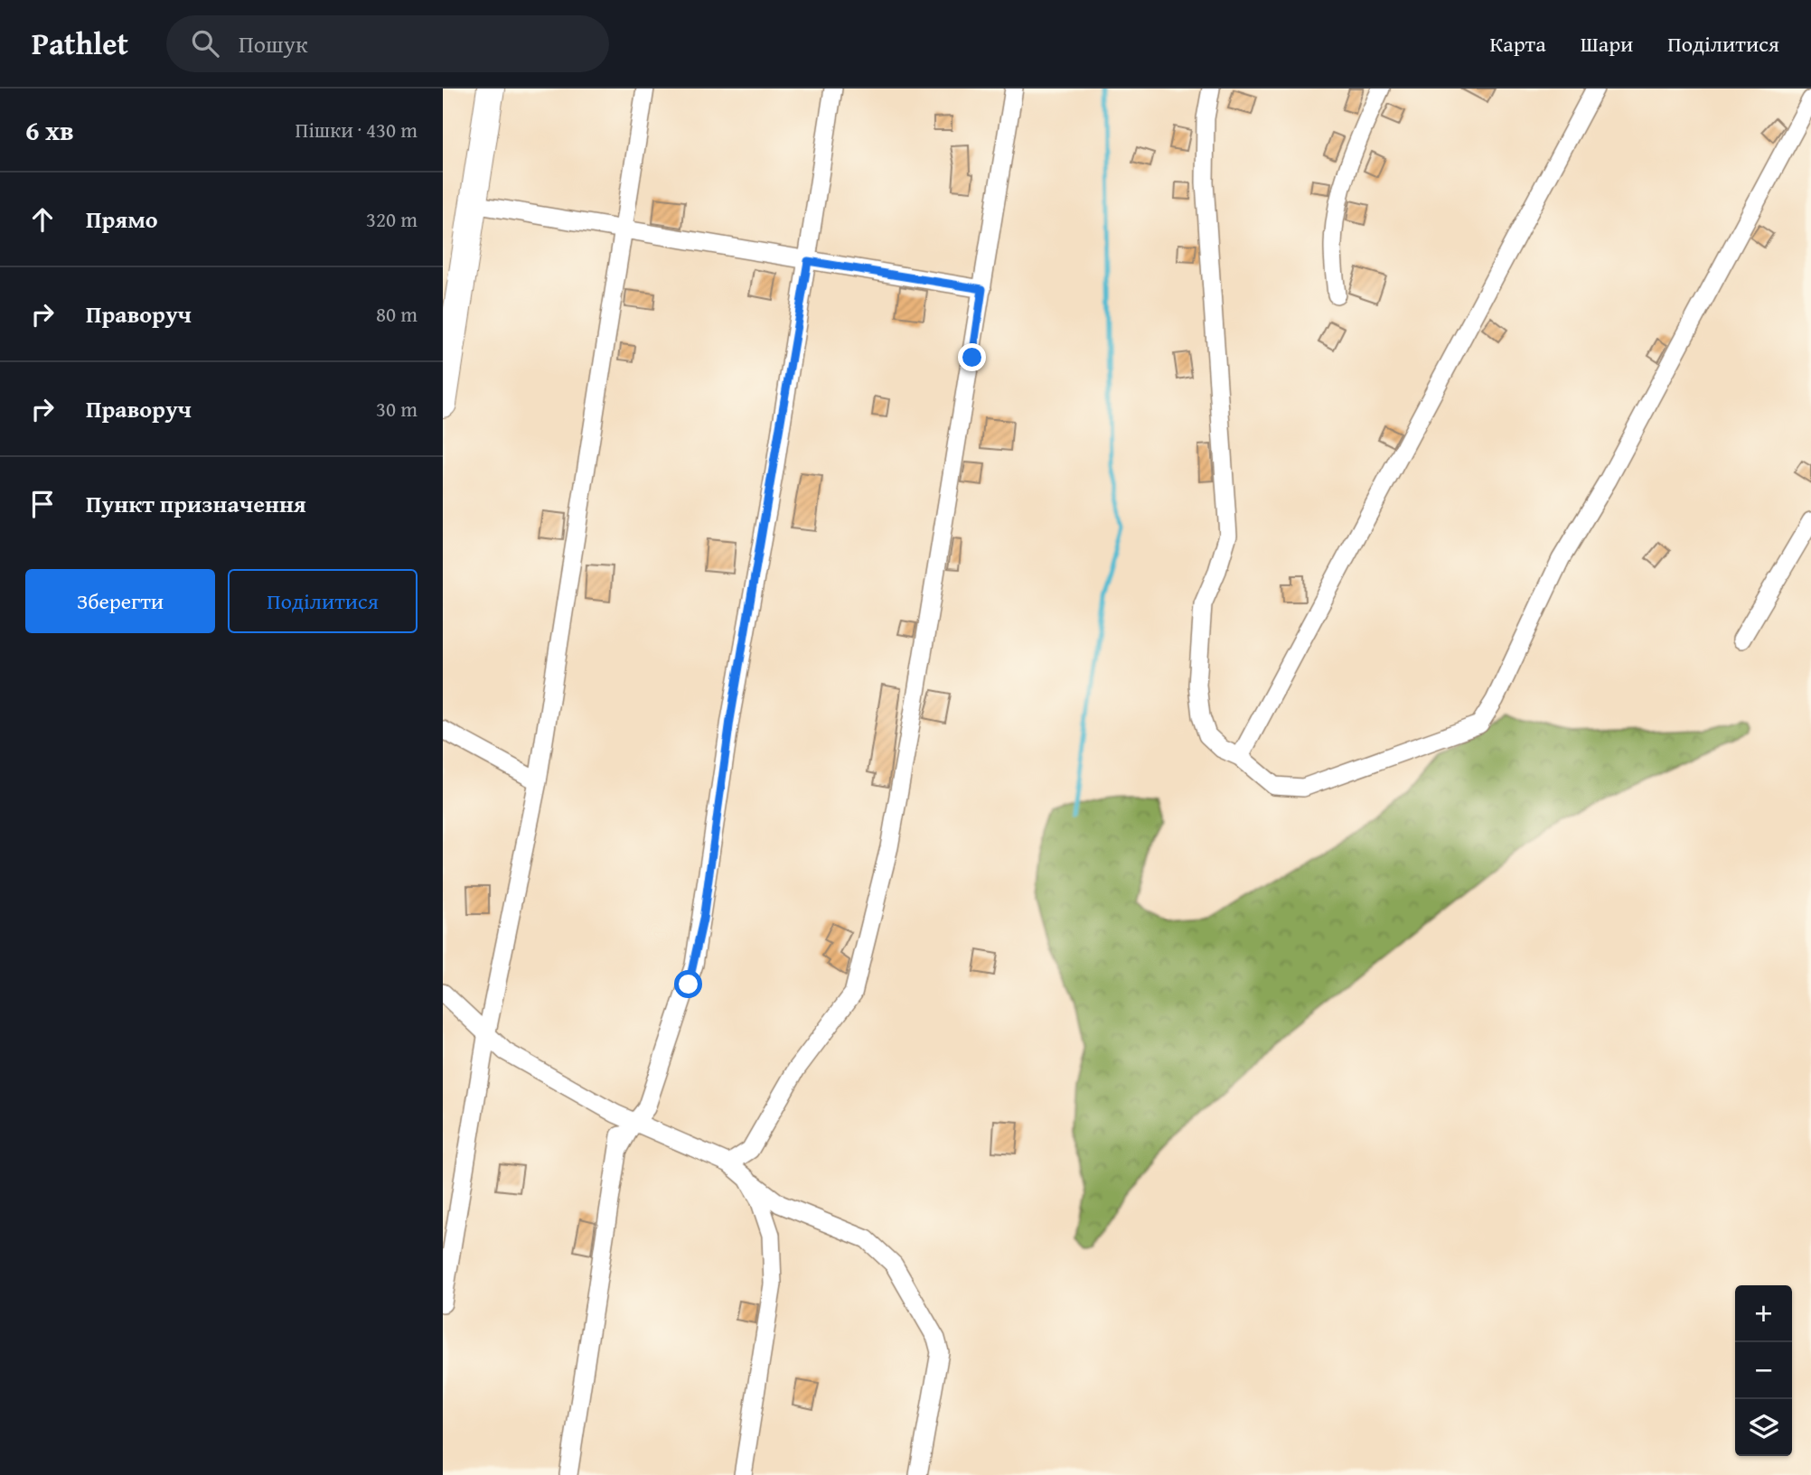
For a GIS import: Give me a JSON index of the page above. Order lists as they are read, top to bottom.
{
  "page": {
    "header": "Pathlet",
    "search": "Пошук",
    "nav": ["Карта", "Шари", "Поділитися"],
    "heading": ["6 хв", "Пішки · 430 m"],
    "list": [
      ["Прямо", "320 m"],
      ["Праворуч", "80 m"],
      ["Праворуч", "30 m"],
      "Пункт призначення"
    ],
    "buttons": ["Зберегти", "Поділитися"],
    "map_buttons": ["+", "−"]
  }
}
